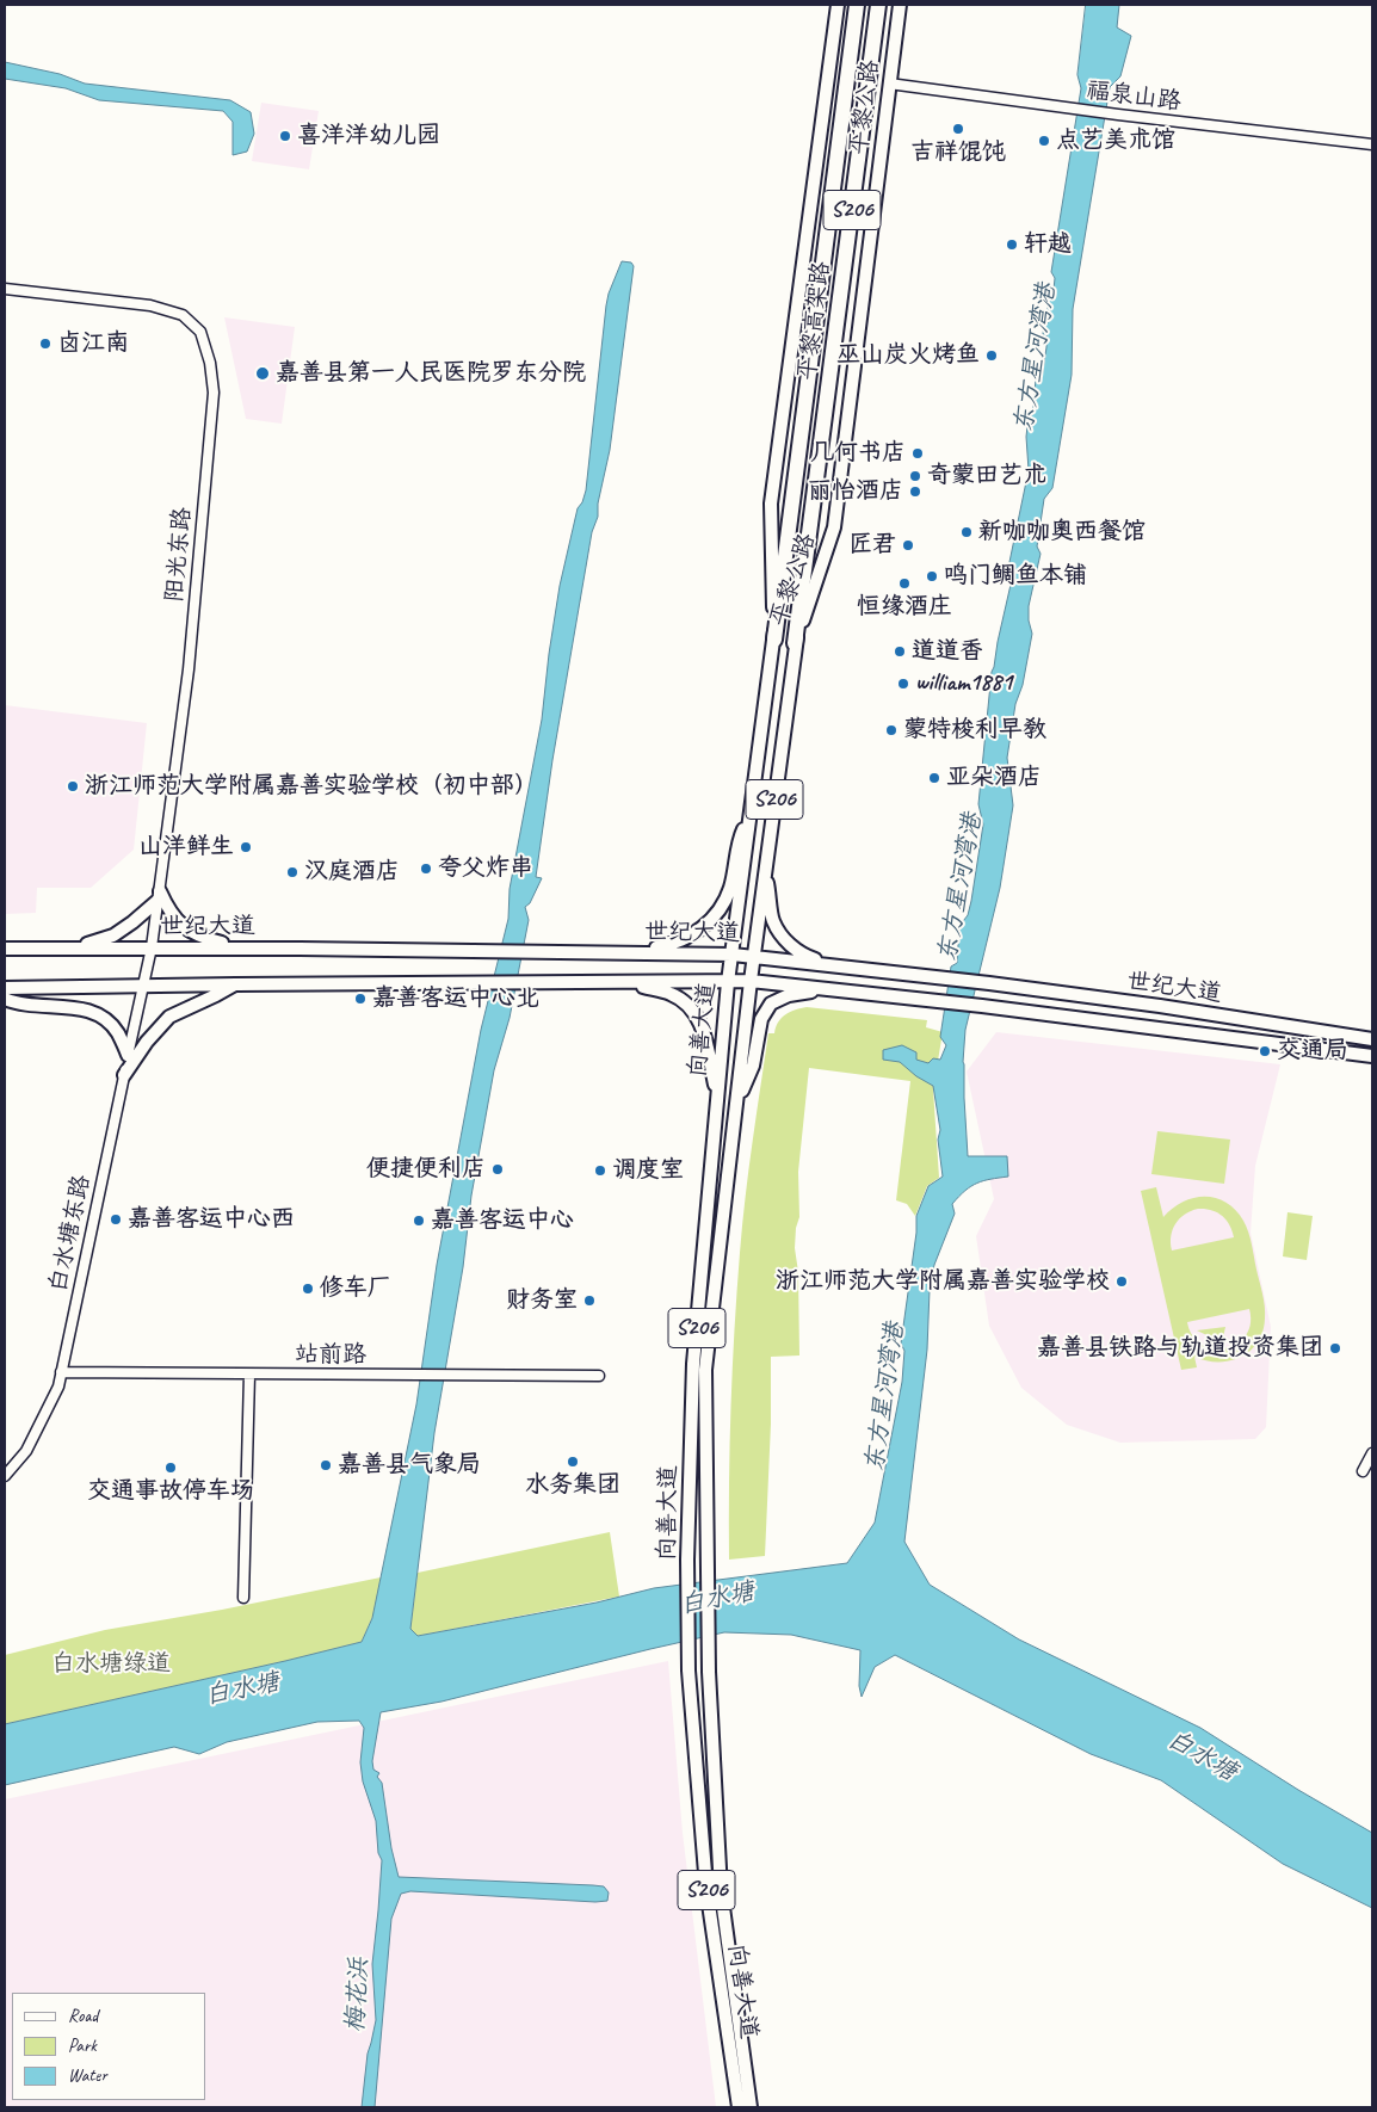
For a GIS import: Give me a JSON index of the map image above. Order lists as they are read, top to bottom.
{
  "streets": {
    "highway": ["S206", "平黎高架路"],
    "main road": ["平黎公路", "世纪大道", "向善大道"],
    "street": [
      "福泉山路",
      "阳光东路",
      "白水塘东路",
      "站前路"
    ]
  },
  "crossings": [
    ["福泉山路", "平黎公路"],
    ["平黎公路", "平黎高架路"],
    ["平黎公路", "世纪大道"],
    ["平黎公路", "向善大道"],
    ["阳光东路", "世纪大道"],
    ["阳光东路", "白水塘东路"],
    ["世纪大道", "向善大道"],
    ["世纪大道", "白水塘东路"],
    ["白水塘东路", "站前路"]
  ],
  "water": ["东方星河湾港", "白水塘", "梅花浜"],
  "parks": ["白水塘绿道"],
  "places": [
    "吉祥馄饨",
    "喜洋洋幼儿园",
    "点艺美术馆",
    "轩越",
    "卤江南",
    "巫山炭火烤鱼",
    "嘉善县第一人民医院罗东分院",
    "几何书店",
    "奇蒙田艺术",
    "丽怡酒店",
    "新咖咖奥西餐馆",
    "匠君",
    "鸣门鲷鱼本铺",
    "恒缘酒庄",
    "道道香",
    "william1881",
    "蒙特梭利早教",
    "亚朵酒店",
    "浙江师范大学附属嘉善实验学校（初中部）",
    "山洋鲜生",
    "夸父炸串",
    "汉庭酒店",
    "嘉善客运中心北",
    "交通局",
    "便捷便利店",
    "调度室",
    "嘉善客运中心西",
    "嘉善客运中心",
    "浙江师范大学附属嘉善实验学校",
    "修车厂",
    "财务室",
    "嘉善县铁路与轨道投资集团",
    "水务集团",
    "嘉善县气象局",
    "交通事故停车场"
  ],
  "legend": ["Road", "Park", "Water"]
}
